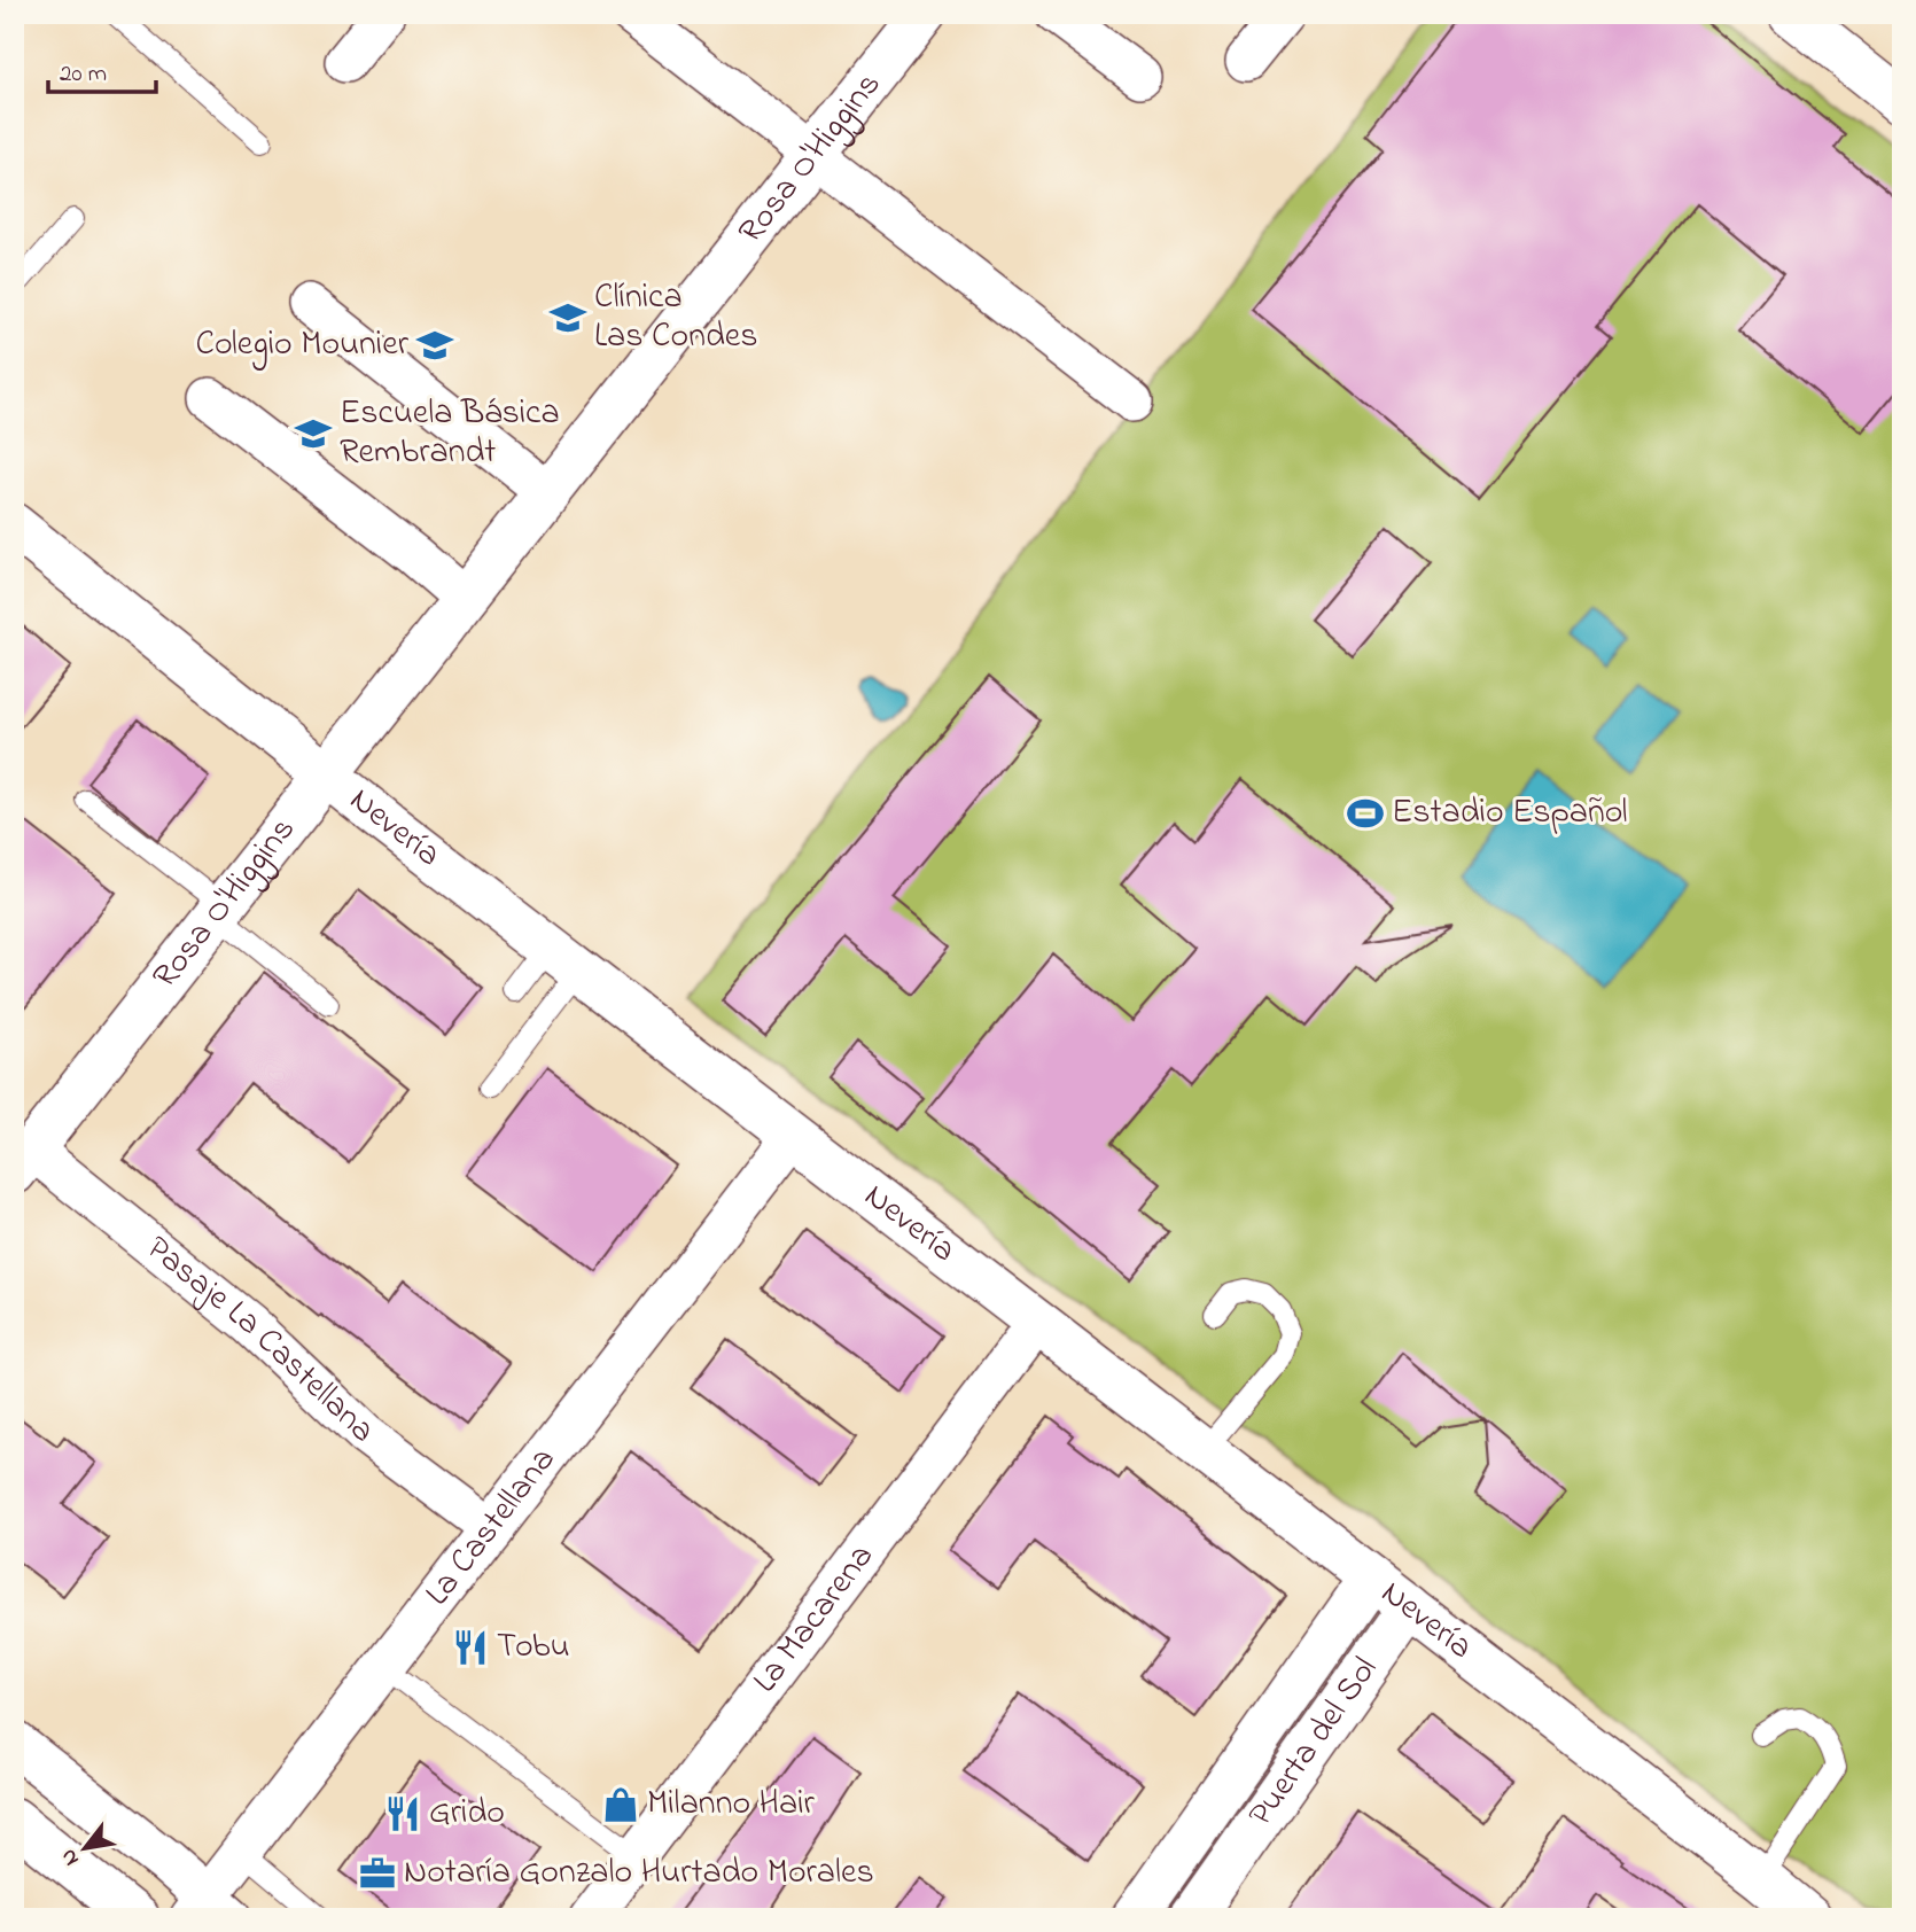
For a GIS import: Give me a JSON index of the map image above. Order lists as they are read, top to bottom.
{
  "streets": {
    "street": [
      "Rosa O'Higgins",
      "Nevería",
      "Pasaje La Castellana",
      "La Castellana",
      "La Macarena",
      "Puerta del Sol"
    ]
  },
  "crossings": [
    ["Rosa O'Higgins", "Nevería"],
    ["Rosa O'Higgins", "Pasaje La Castellana"],
    ["Nevería", "La Castellana"],
    ["Nevería", "La Macarena"],
    ["Nevería", "Puerta del Sol"],
    ["Pasaje La Castellana", "La Castellana"]
  ],
  "places": {
    "school or university": ["Clínica Las Condes", "Colegio Mounier", "Escuela Básica Rembrandt"],
    "sports": ["Estadio Español"],
    "restaurant": ["Tobu", "Grido"],
    "shop": ["Milanno Hair"],
    "office": ["Notaría Gonzalo Hurtado Morales"]
  },
  "scale_bar": "20 m",
  "north": "bottom left"
}
